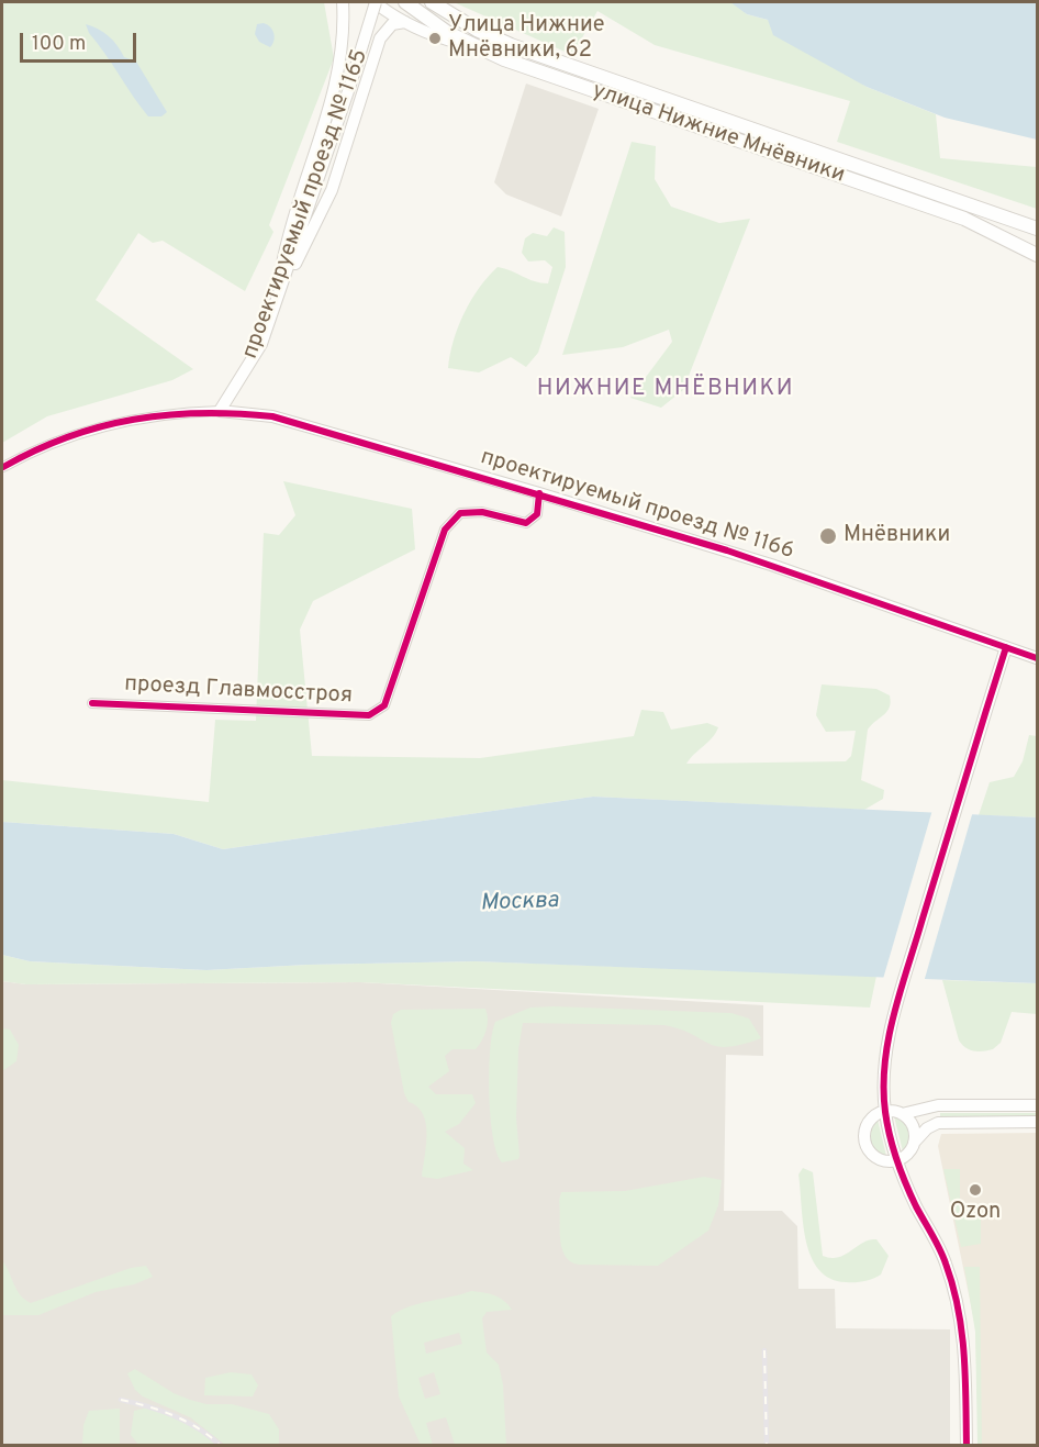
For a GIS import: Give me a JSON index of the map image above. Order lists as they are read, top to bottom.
{
  "streets": {
    "main road": ["улица Нижние Мнёвники"],
    "street": ["проектируемый проезд № 1165", "проектируемый проезд № 1166", "проезд Главмосстроя"]
  },
  "crossings": [
    ["проектируемый проезд № 1165", "проектируемый проезд № 1166"],
    ["проектируемый проезд № 1166", "проезд Главмосстроя"]
  ],
  "districts": ["НИЖНИЕ МНЁВНИКИ"],
  "water": ["Москва"],
  "places": ["Улица Нижние Мнёвники, 62", "Мнёвники", "Ozon"],
  "scale_bar": "100 m"
}
